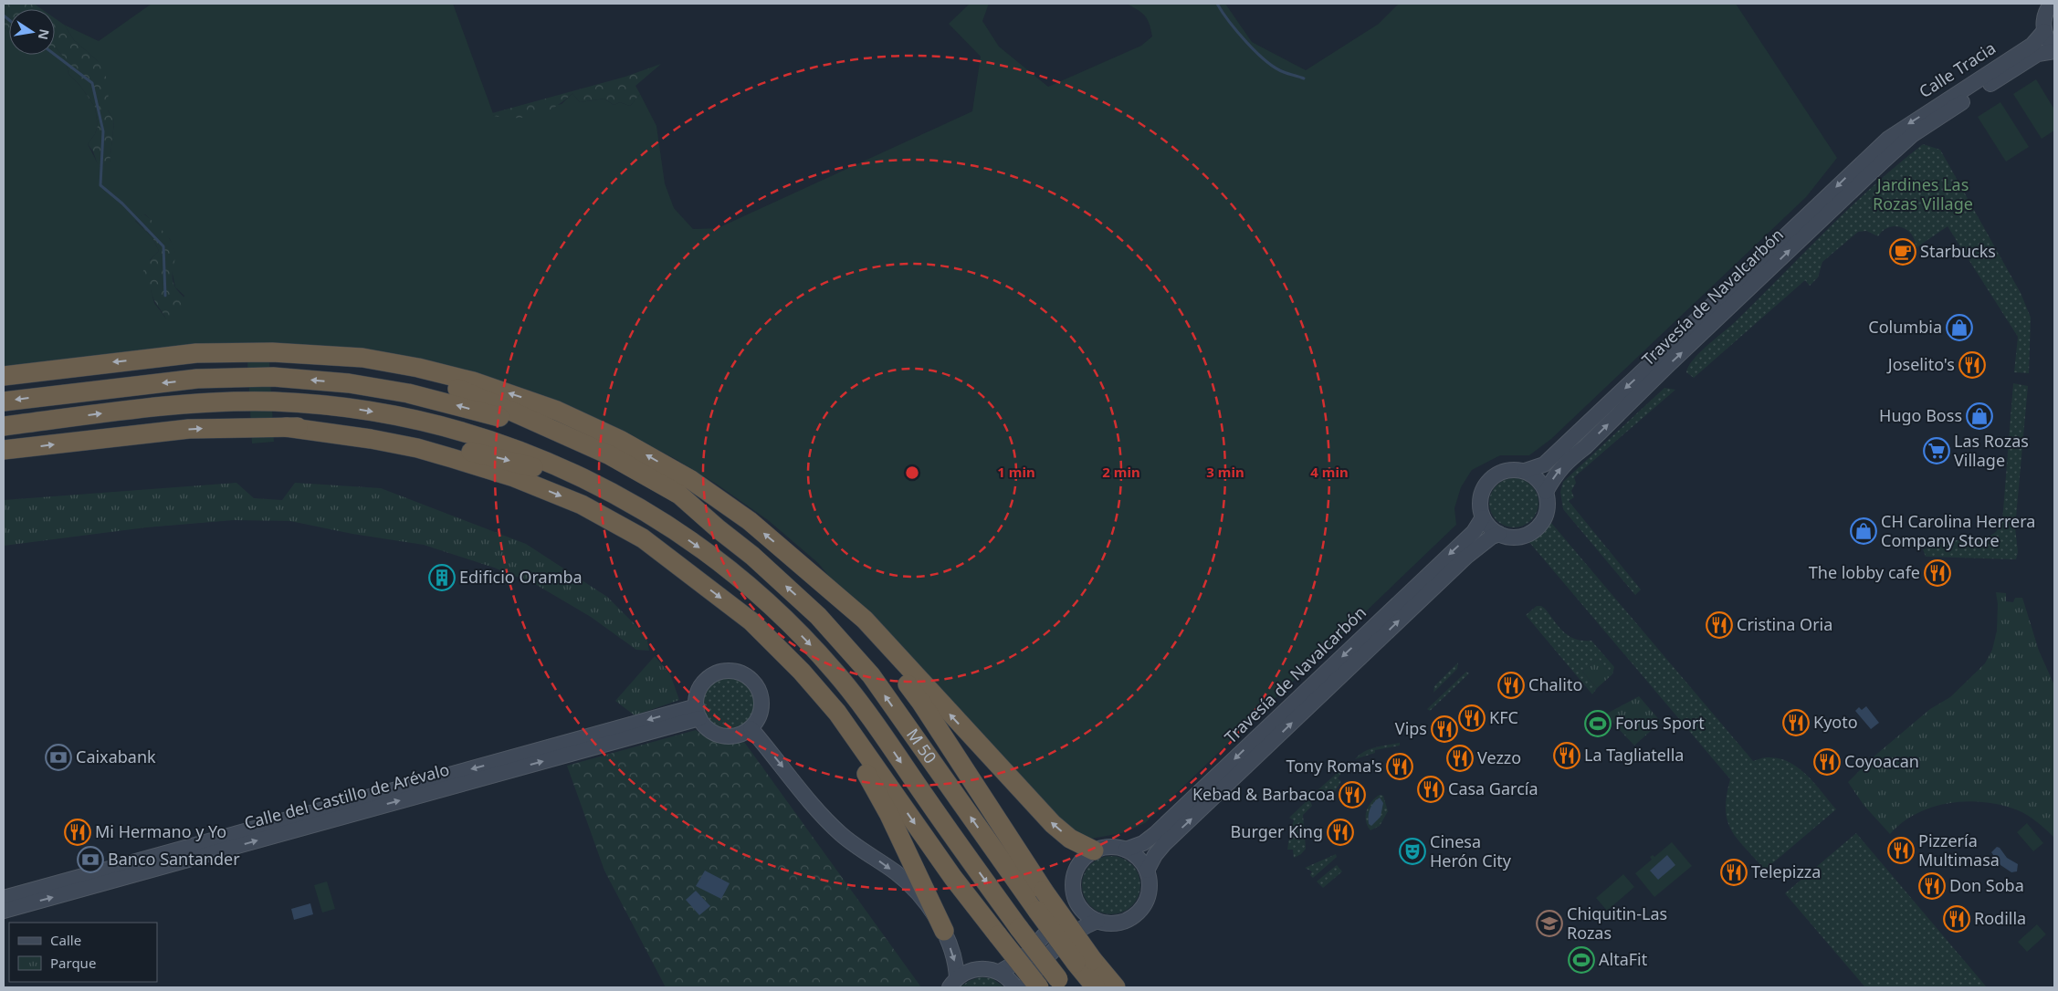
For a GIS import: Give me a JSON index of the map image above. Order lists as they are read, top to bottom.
{
  "streets": {
    "highway": ["M 50"],
    "street": ["Calle Tracia", "Travesía de Navalcarbón", "Calle del Castillo de Arévalo"]
  },
  "crossings": [
    ["Calle Tracia", "Travesía de Navalcarbón"]
  ],
  "parks": ["Jardines Las Rozas Village"],
  "places": {
    "cafe": ["Starbucks"],
    "shop": ["Columbia", "Hugo Boss", "CH Carolina Herrera Company Store"],
    "restaurant": [
      "Joselito's",
      "The lobby cafe",
      "Cristina Oria",
      "Chalito",
      "KFC",
      "Kyoto",
      "Vips",
      "La Tagliatella",
      "Vezzo",
      "Coyoacan",
      "Tony Roma's",
      "Casa García",
      "Kebad & Barbacoa",
      "Mi Hermano y Yo",
      "Burger King",
      "Pizzería Multimasa",
      "Telepizza",
      "Don Soba",
      "Rodilla"
    ],
    "supermarket": ["Las Rozas Village"],
    "building": ["Edificio Oramba"],
    "sports": ["Forus Sport", "AltaFit"],
    "bank": ["Caixabank", "Banco Santander"],
    "theatre": ["Cinesa Herón City"],
    "school or university": ["Chiquitin-Las Rozas"]
  },
  "legend": ["Calle", "Parque"],
  "north": "right",
  "rings": [
    "1 min",
    "2 min",
    "3 min",
    "4 min"
  ]
}
